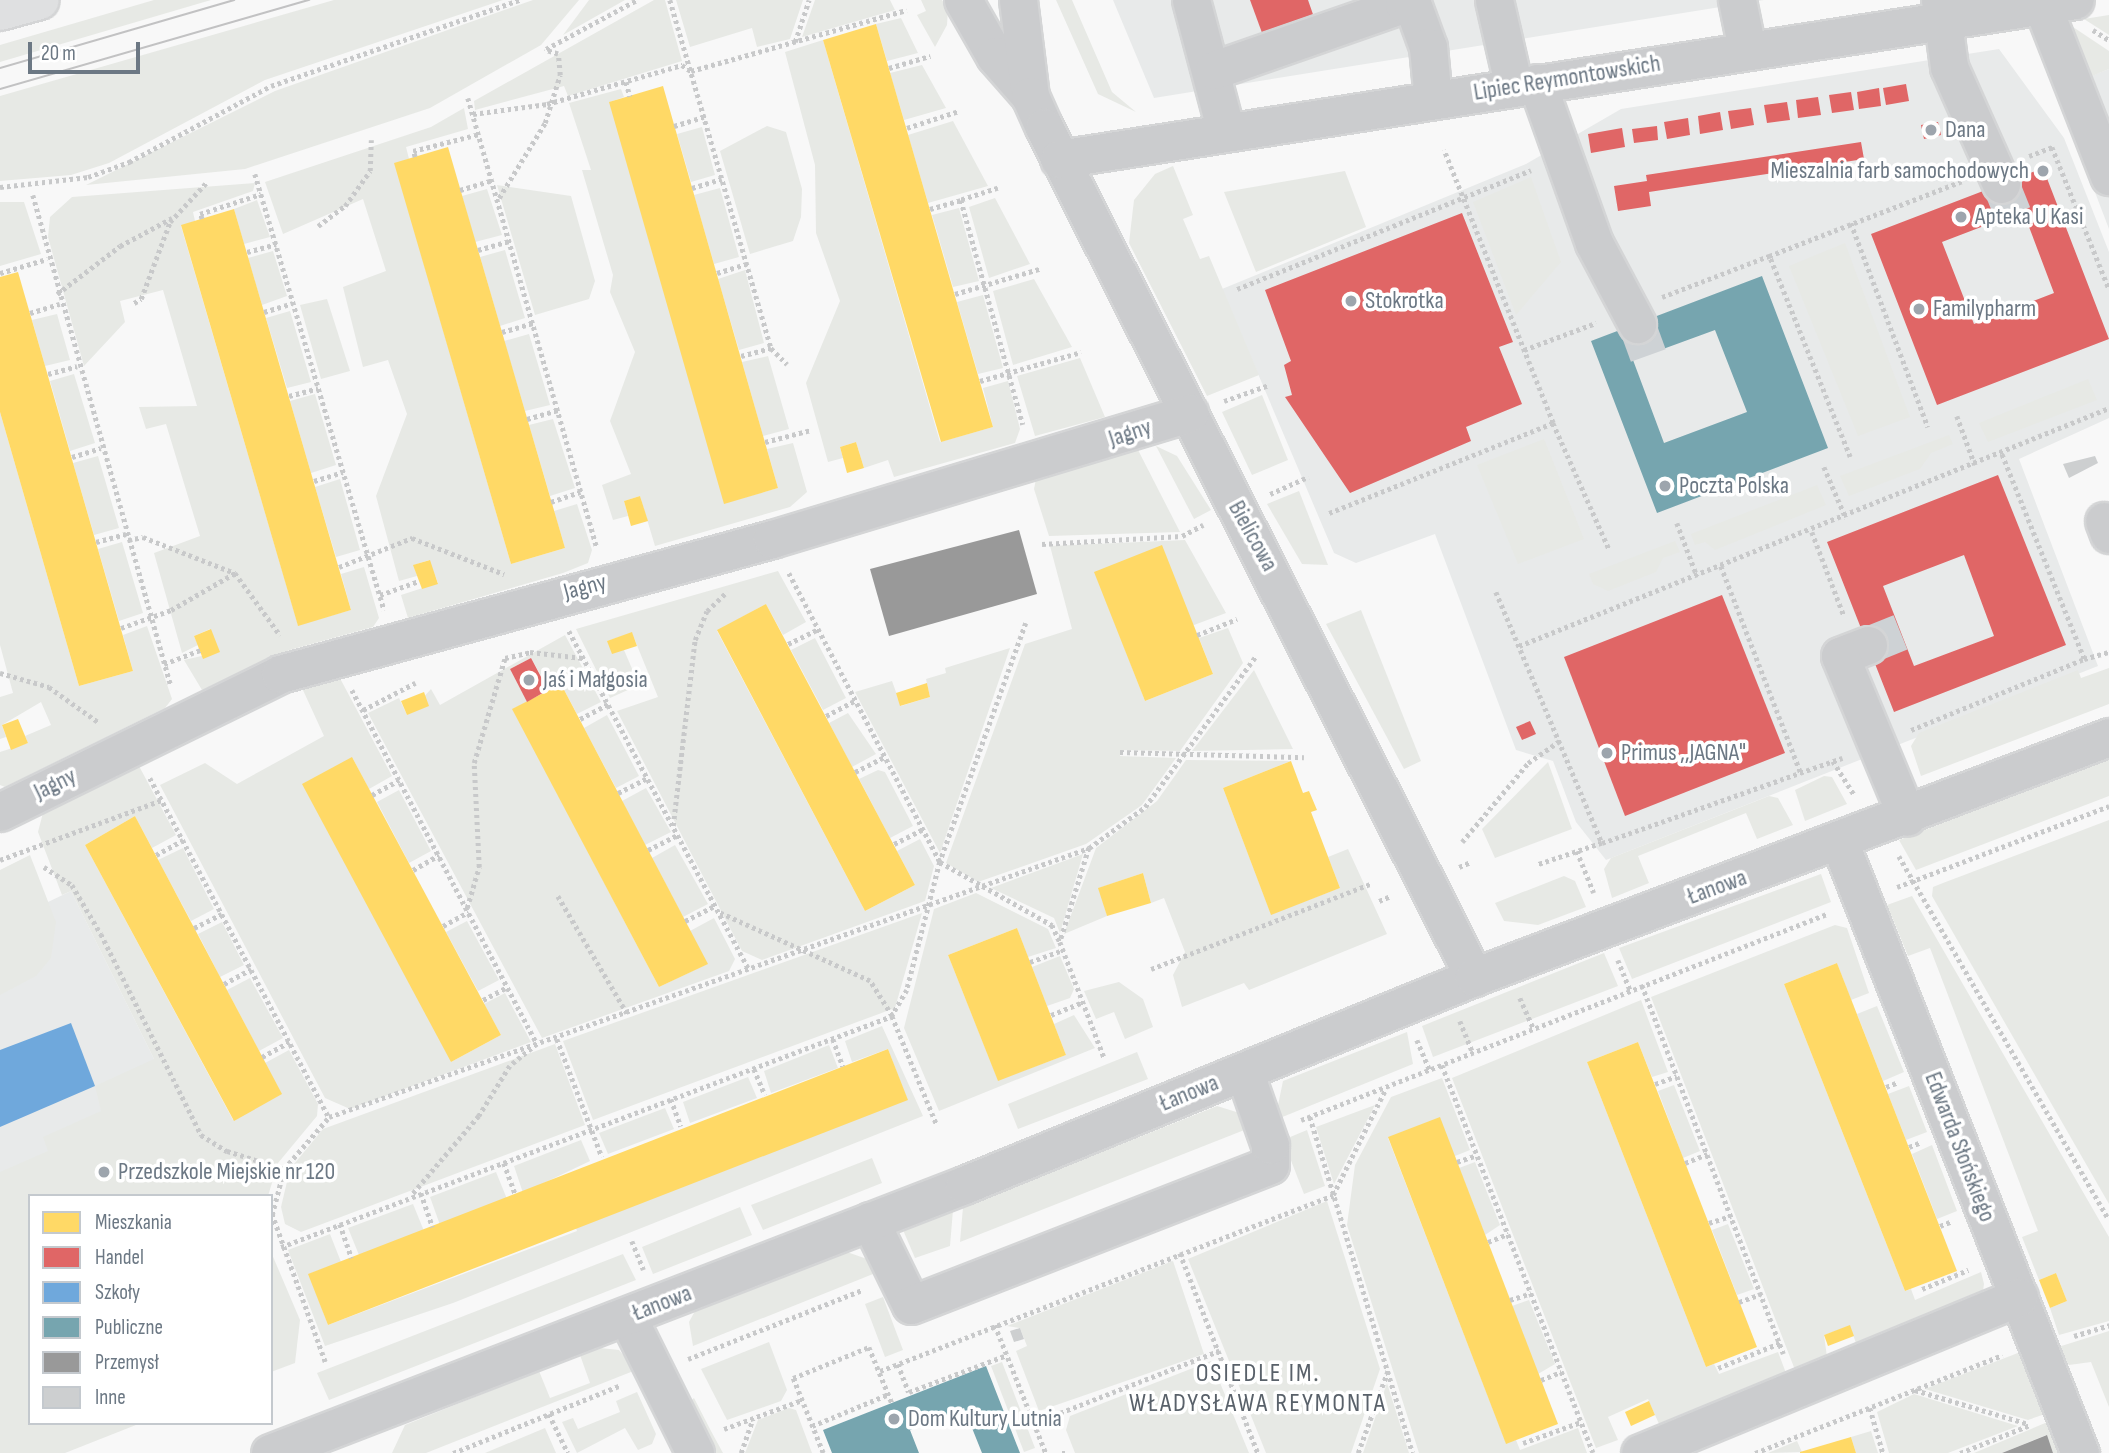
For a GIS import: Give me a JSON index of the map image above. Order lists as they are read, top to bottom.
{
  "streets": {
    "street": [
      "Lipiec Reymontowskich",
      "Jagny",
      "Bielicowa",
      "Łanowa",
      "Edwarda Słońskiego"
    ]
  },
  "crossings": [
    ["Lipiec Reymontowskich", "Bielicowa"],
    ["Jagny", "Bielicowa"],
    ["Bielicowa", "Łanowa"],
    ["Łanowa", "Edwarda Słońskiego"]
  ],
  "districts": ["OSIEDLE IM. WŁADYSŁAWA REYMONTA"],
  "places": [
    "Dana",
    "Mieszalnia farb samochodowych",
    "Apteka U Kasi",
    "Stokrotka",
    "Familypharm",
    "Poczta Polska",
    "Jaś i Małgosia",
    "Primus ,,JAGNA\"",
    "Przedszkole Miejskie nr 120",
    "Dom Kultury Lutnia"
  ],
  "legend": [
    "Mieszkania",
    "Handel",
    "Szkoły",
    "Publiczne",
    "Przemysł",
    "Inne"
  ],
  "scale_bar": "20 m"
}
